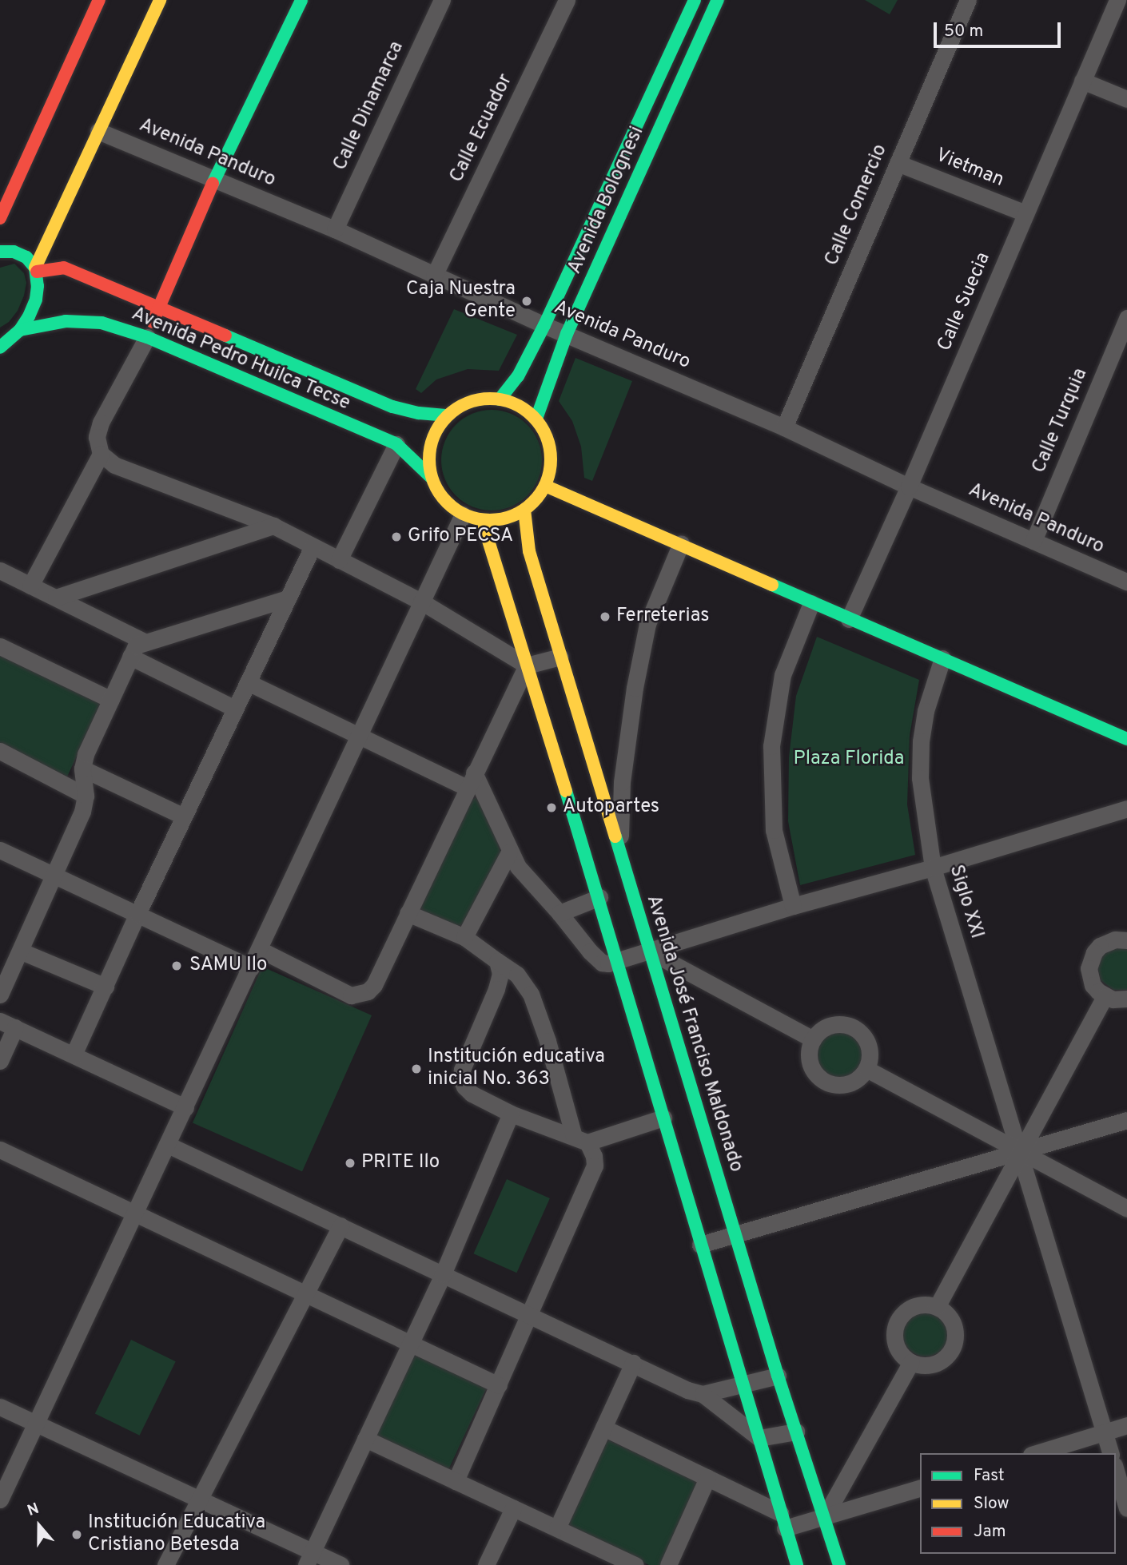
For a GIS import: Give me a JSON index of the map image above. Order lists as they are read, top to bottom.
{
  "streets": {
    "street": [
      "Calle Dinamarca",
      "Calle Ecuador",
      "Avenida Panduro",
      "Vietman",
      "Avenida Bolognesi",
      "Calle Comercio",
      "Calle Suecia",
      "Avenida Pedro Huilca Tecse",
      "Calle Turquia",
      "Siglo XXI",
      "Avenida José Franciso Maldonado"
    ]
  },
  "crossings": [
    ["Calle Dinamarca", "Avenida Panduro"],
    ["Calle Ecuador", "Avenida Panduro"],
    ["Avenida Panduro", "Avenida Bolognesi"],
    ["Avenida Panduro", "Calle Comercio"],
    ["Avenida Panduro", "Calle Suecia"],
    ["Avenida Panduro", "Calle Turquia"],
    ["Vietman", "Calle Comercio"],
    ["Vietman", "Calle Suecia"],
    ["Avenida Bolognesi", "Avenida Pedro Huilca Tecse"],
    ["Avenida Bolognesi", "Avenida José Franciso Maldonado"],
    ["Avenida Pedro Huilca Tecse", "Avenida José Franciso Maldonado"]
  ],
  "parks": ["Plaza Florida"],
  "places": [
    "Caja Nuestra Gente",
    "Grifo PECSA",
    "Ferreterias",
    "Autopartes",
    "SAMU Ilo",
    "Institución educativa inicial No. 363",
    "PRITE Ilo",
    "Institución Educativa Cristiano Betesda"
  ],
  "legend": ["Fast", "Slow", "Jam"],
  "scale_bar": "50 m",
  "north": "top"
}
